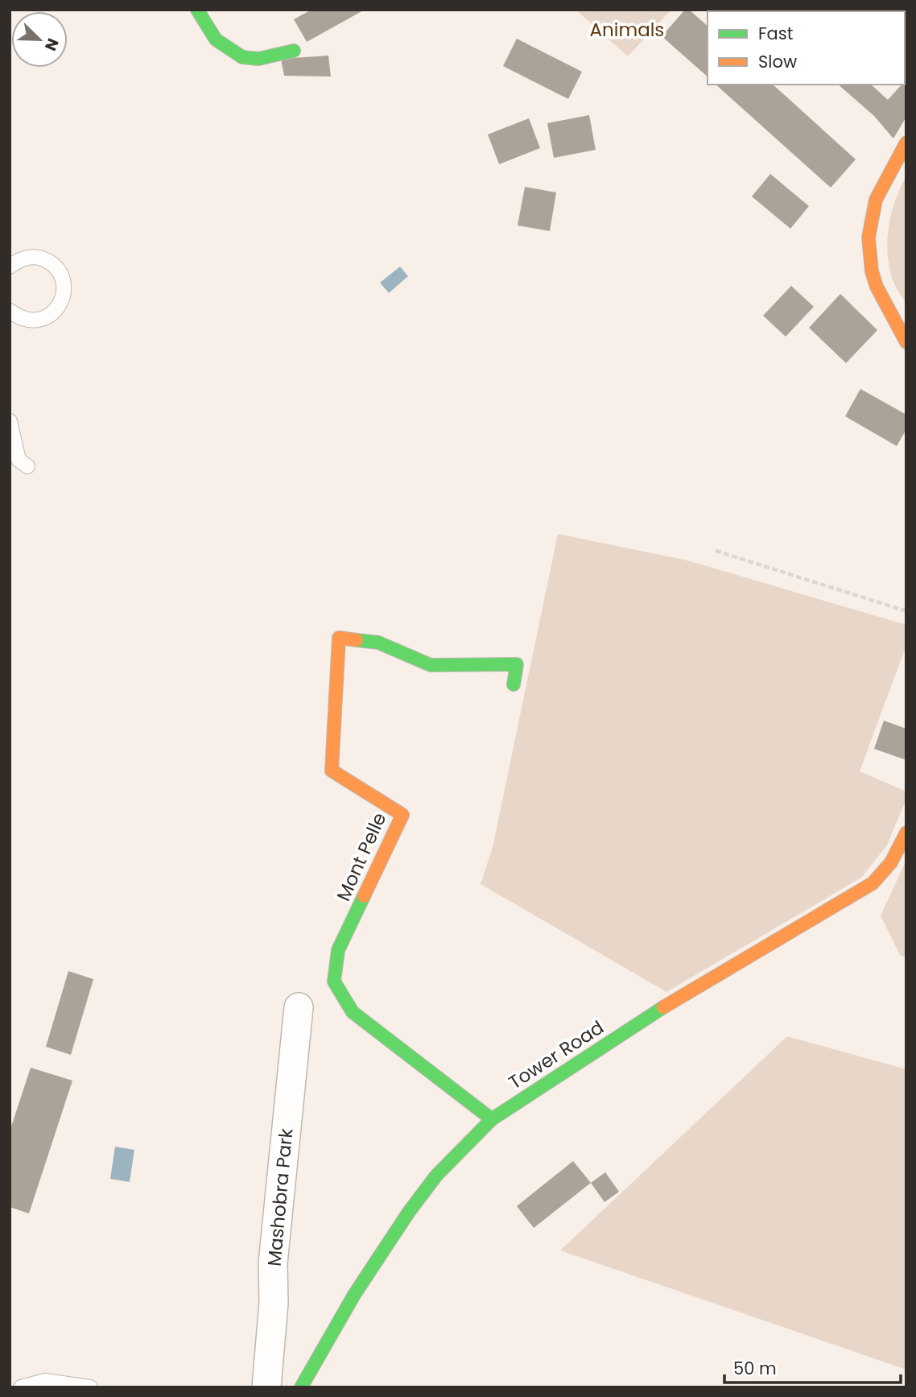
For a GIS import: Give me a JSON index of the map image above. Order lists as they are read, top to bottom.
{
  "streets": {
    "street": ["Mont Pelle", "Tower Road", "Mashobra Park"]
  },
  "crossings": [
    ["Mont Pelle", "Tower Road"]
  ],
  "parks": ["Animals"],
  "legend": ["Fast", "Slow"],
  "scale_bar": "50 m",
  "north": "bottom right"
}
